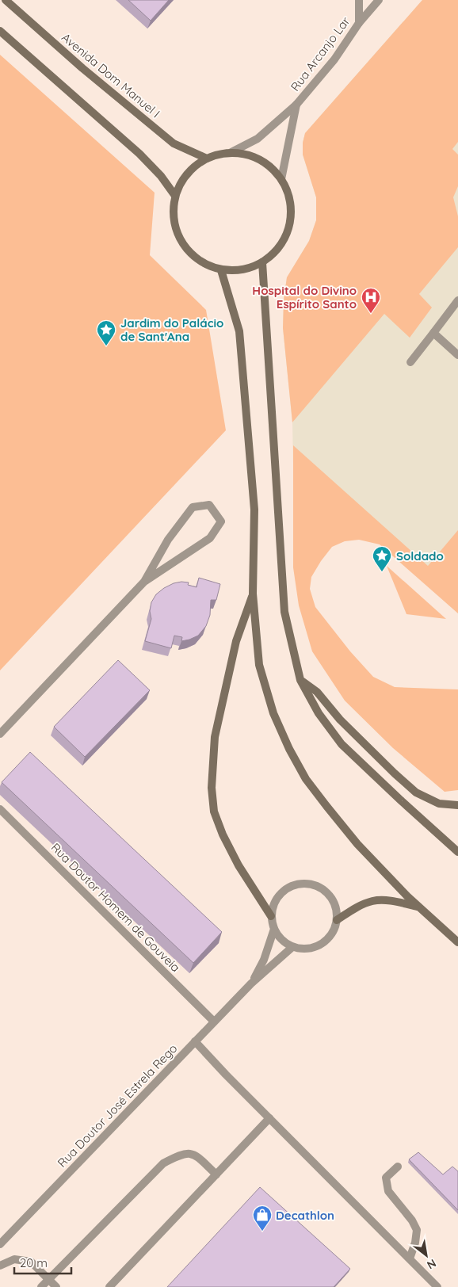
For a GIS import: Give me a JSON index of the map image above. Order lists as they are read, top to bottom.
{
  "streets": {
    "main road": ["Avenida Dom Manuel I"],
    "street": ["Rua Arcanjo Lar", "Rua Doutor Homem de Gouveia", "Rua Doutor José Estrela Rego"]
  },
  "crossings": [
    ["Rua Arcanjo Lar", "Avenida Dom Manuel I"],
    ["Rua Doutor Homem de Gouveia", "Rua Doutor José Estrela Rego"]
  ],
  "places": {
    "hospital": ["Hospital do Divino Espírito Santo"],
    "place": ["Jardim do Palácio de Sant'Ana", "Soldado"],
    "shop": ["Decathlon"]
  },
  "scale_bar": "20 m",
  "north": "bottom right"
}
